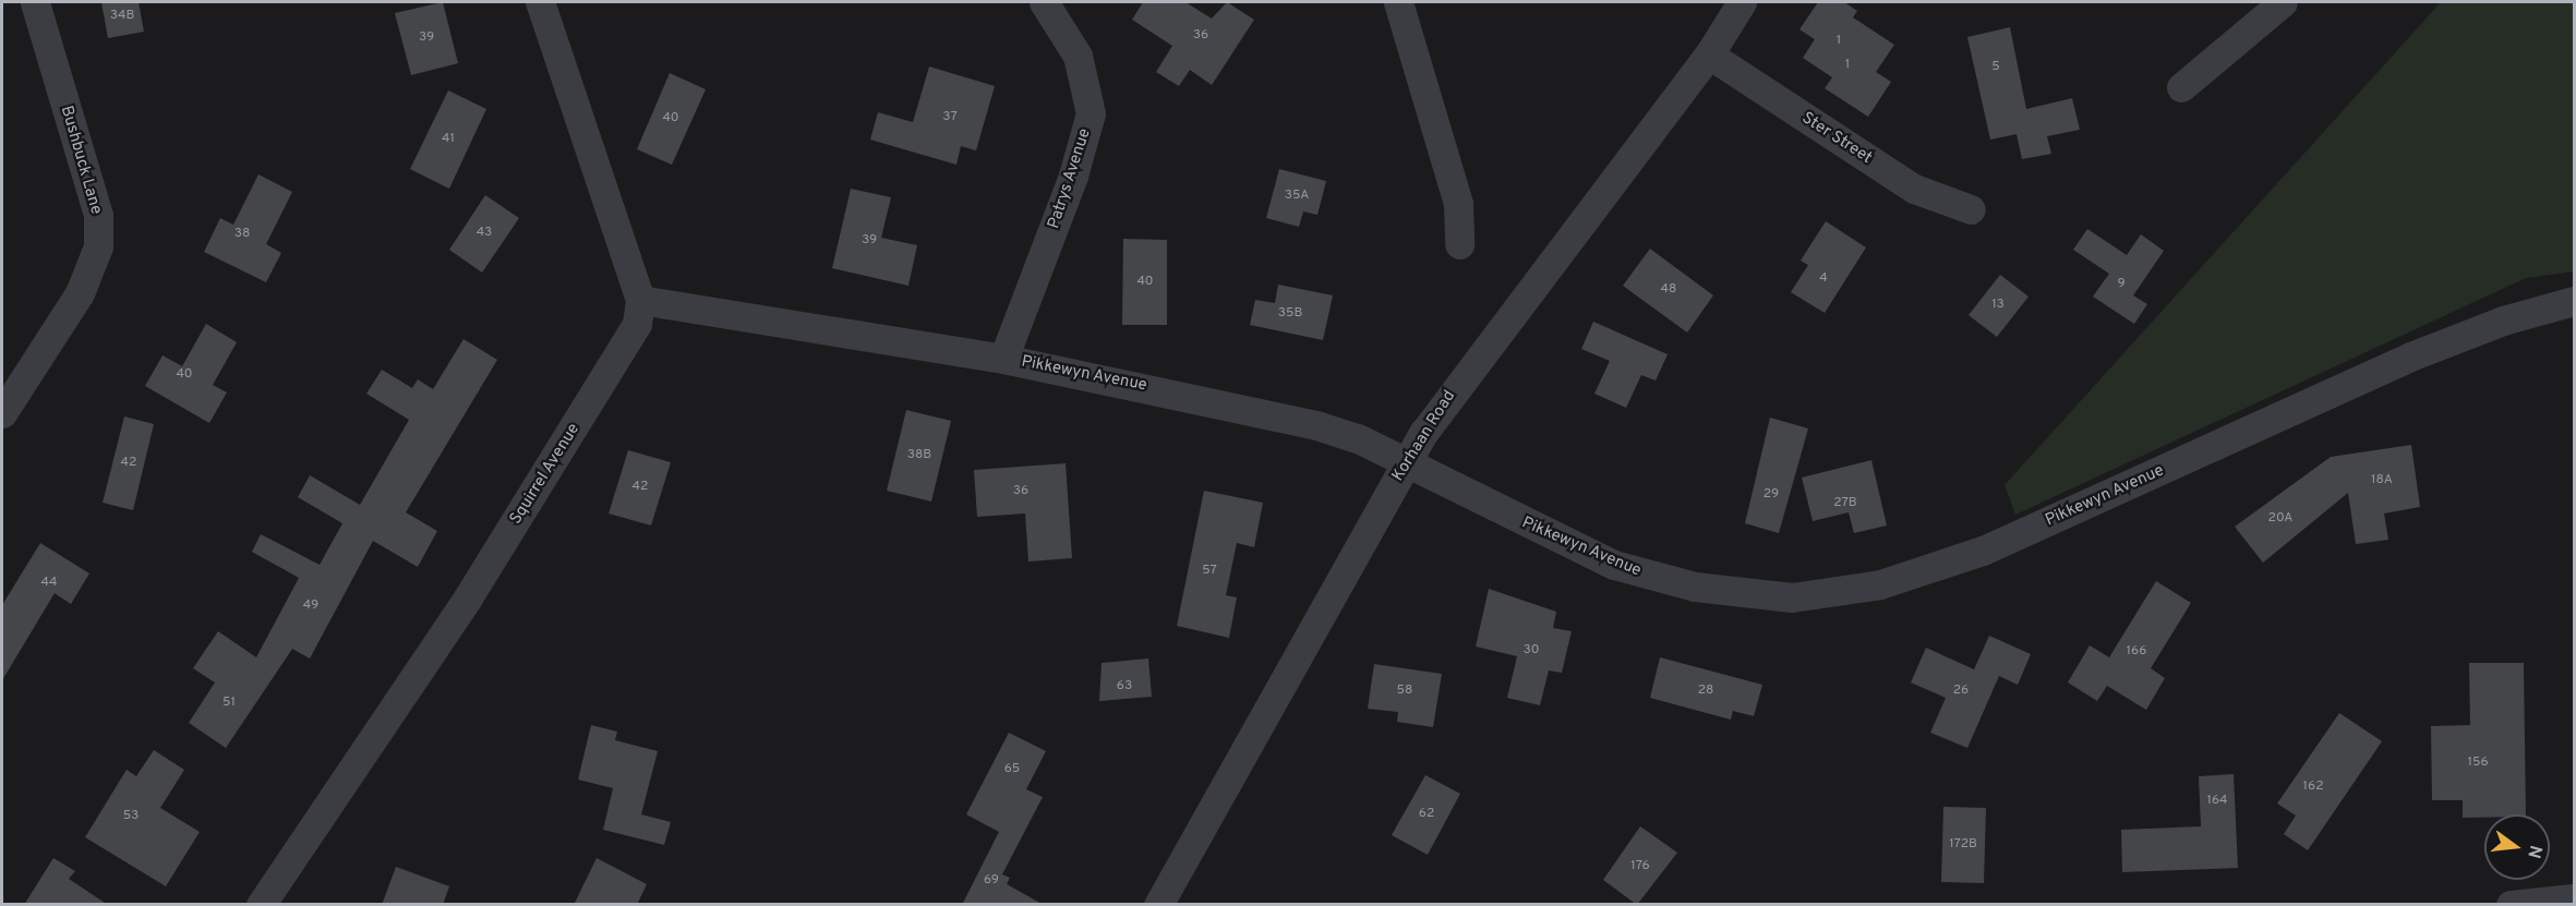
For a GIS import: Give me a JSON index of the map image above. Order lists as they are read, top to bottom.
{
  "streets": {
    "street": [
      "Ster Street",
      "Bushbuck Lane",
      "Patrys Avenue",
      "Pikkewyn Avenue",
      "Korhaan Road",
      "Squirrel Avenue"
    ]
  },
  "crossings": [
    ["Ster Street", "Korhaan Road"],
    ["Patrys Avenue", "Pikkewyn Avenue"],
    ["Pikkewyn Avenue", "Korhaan Road"],
    ["Pikkewyn Avenue", "Squirrel Avenue"]
  ],
  "house_numbers": [
    "34B",
    "36",
    "39",
    "1",
    "1",
    "5",
    "37",
    "40",
    "41",
    "35A",
    "43",
    "38",
    "39",
    "4",
    "40",
    "9",
    "48",
    "13",
    "35B",
    "40",
    "38B",
    "42",
    "18A",
    "42",
    "36",
    "29",
    "27B",
    "20A",
    "57",
    "44",
    "49",
    "30",
    "166",
    "63",
    "58",
    "28",
    "26",
    "51",
    "156",
    "65",
    "162",
    "164",
    "62",
    "53",
    "172B",
    "176",
    "69"
  ],
  "north": "right"
}
